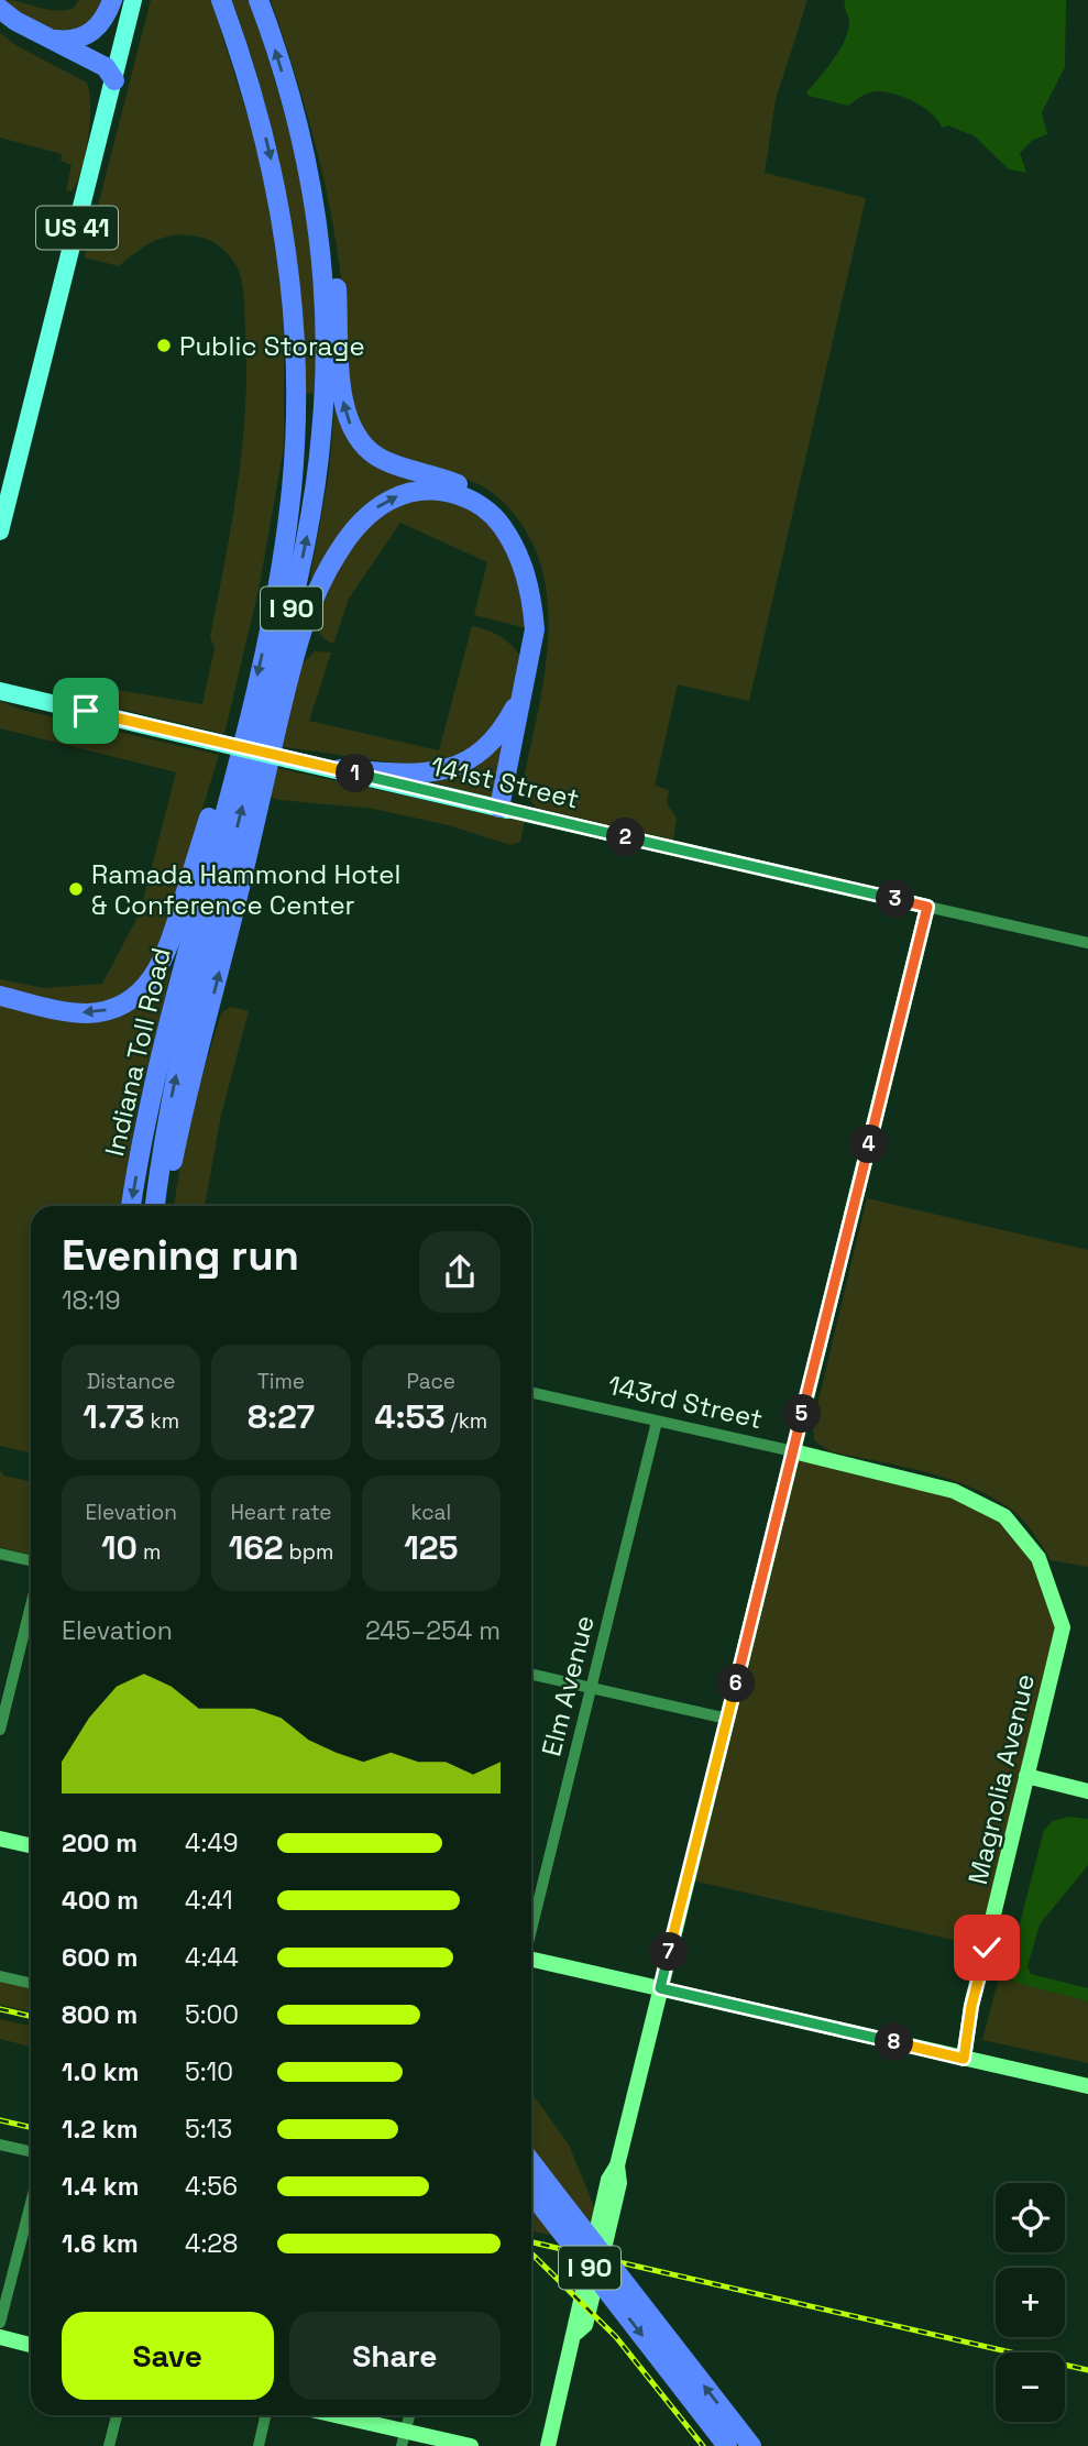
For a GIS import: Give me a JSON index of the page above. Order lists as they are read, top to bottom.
{
  "streets": {
    "highway": ["I 90", "Indiana Toll Road"],
    "main road": ["US 41", "141st Street"],
    "street": ["143rd Street", "Elm Avenue", "Magnolia Avenue"]
  },
  "crossings": [
    ["143rd Street", "Elm Avenue"],
    ["143rd Street", "Magnolia Avenue"]
  ],
  "places": ["Public Storage", "Ramada Hammond Hotel & Conference Center"],
  "page": {
    "pins": [
      "1",
      "2",
      "3",
      "4",
      "5",
      "6",
      "7",
      "8"
    ],
    "heading": ["Evening run", "18:19"],
    "stats": [
      ["Distance", "1.73 km"],
      ["Time", "8:27"],
      ["Pace", "4:53 /km"],
      ["Elevation", "10 m"],
      ["Heart rate", "162 bpm"],
      ["kcal", "125"]
    ],
    "chart": ["Elevation", "245–254 m"],
    "list": [
      {
        "name": "200 m",
        "note": "4:49"
      },
      {
        "name": "400 m",
        "note": "4:41"
      },
      {
        "name": "600 m",
        "note": "4:44"
      },
      {
        "name": "800 m",
        "note": "5:00"
      },
      {
        "name": "1.0 km",
        "note": "5:10"
      },
      {
        "name": "1.2 km",
        "note": "5:13"
      },
      {
        "name": "1.4 km",
        "note": "4:56"
      },
      {
        "name": "1.6 km",
        "note": "4:28"
      }
    ],
    "map_buttons": ["+", "−"],
    "buttons": ["Save", "Share"]
  }
}
